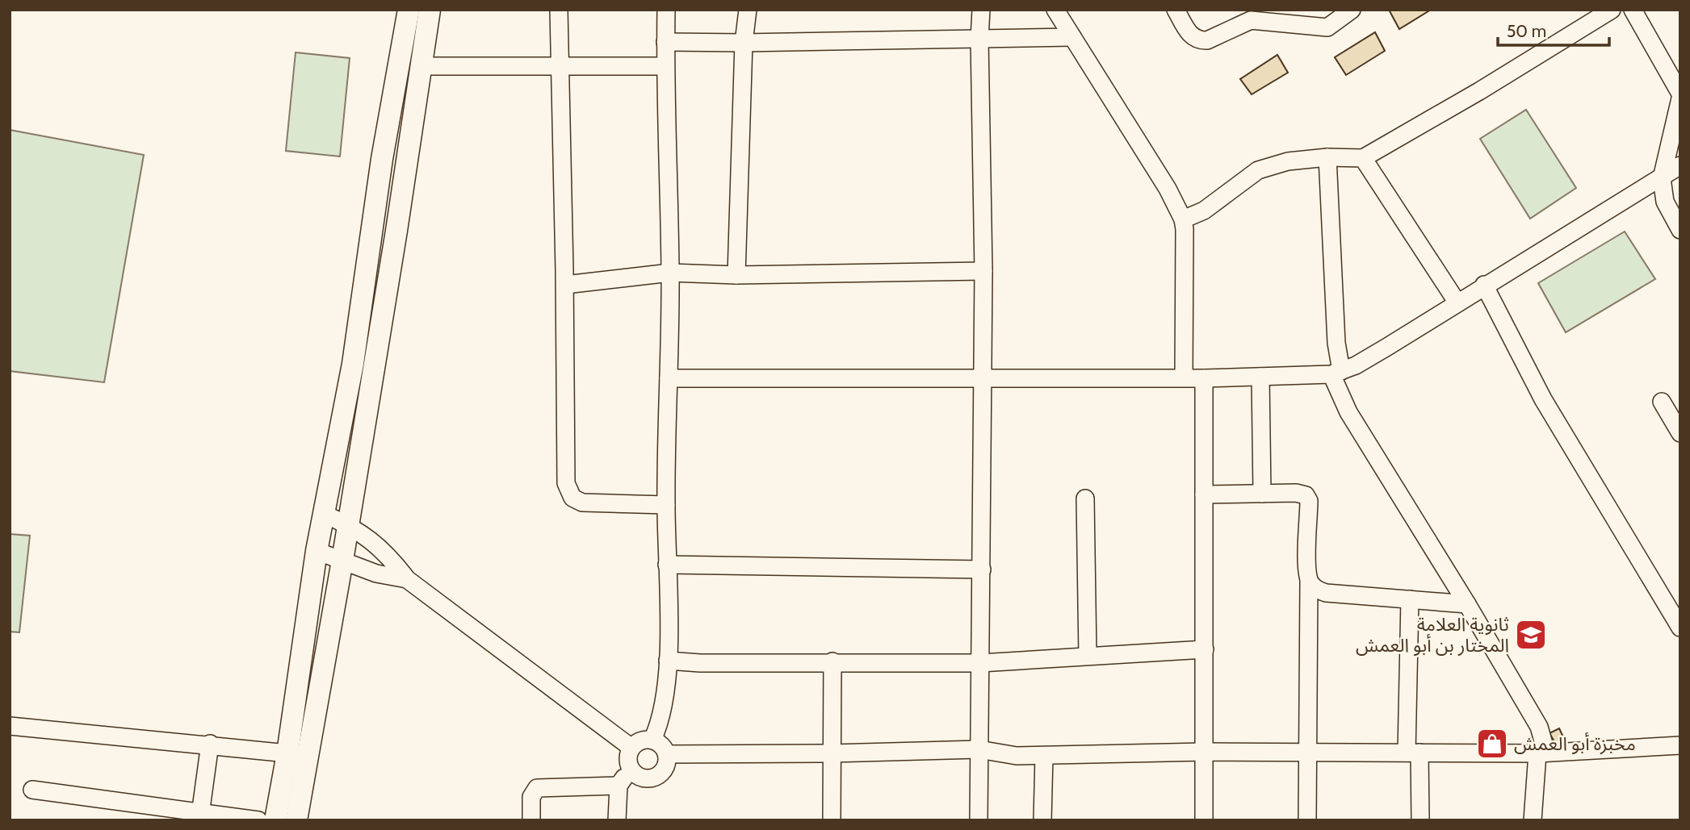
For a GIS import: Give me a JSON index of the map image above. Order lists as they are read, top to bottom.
{
  "places": {
    "school or university": ["ثانوية العلامة المختار بن أبو العمش"],
    "shop": ["مخبزة أبو العمش"]
  },
  "scale_bar": "50 m"
}
